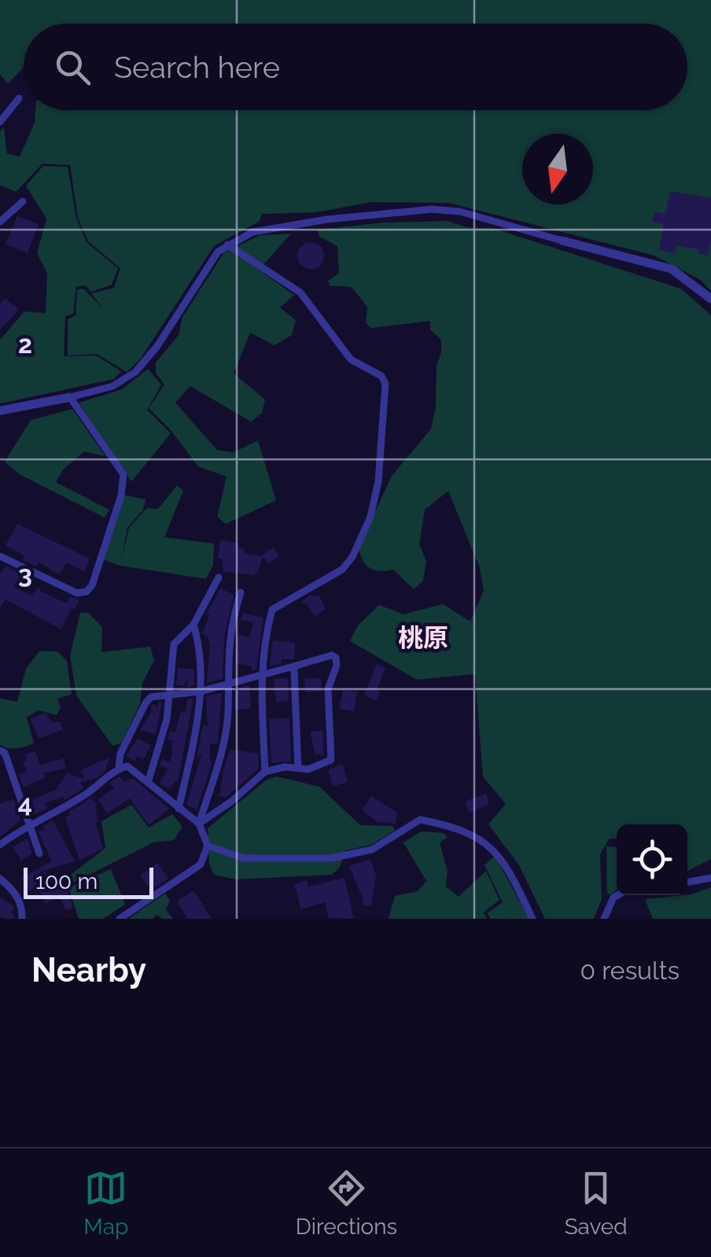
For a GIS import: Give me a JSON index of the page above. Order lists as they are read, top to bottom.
{
  "districts": ["桃原"],
  "scale_bar": "100 m",
  "north": "bottom",
  "page": {
    "search": "Search here",
    "scale": "100 m",
    "heading": ["Nearby", "0 results"],
    "nav": ["Map", "Directions", "Saved"]
  },
  "grid": {
    "rows": ["2", "3", "4"]
  }
}
